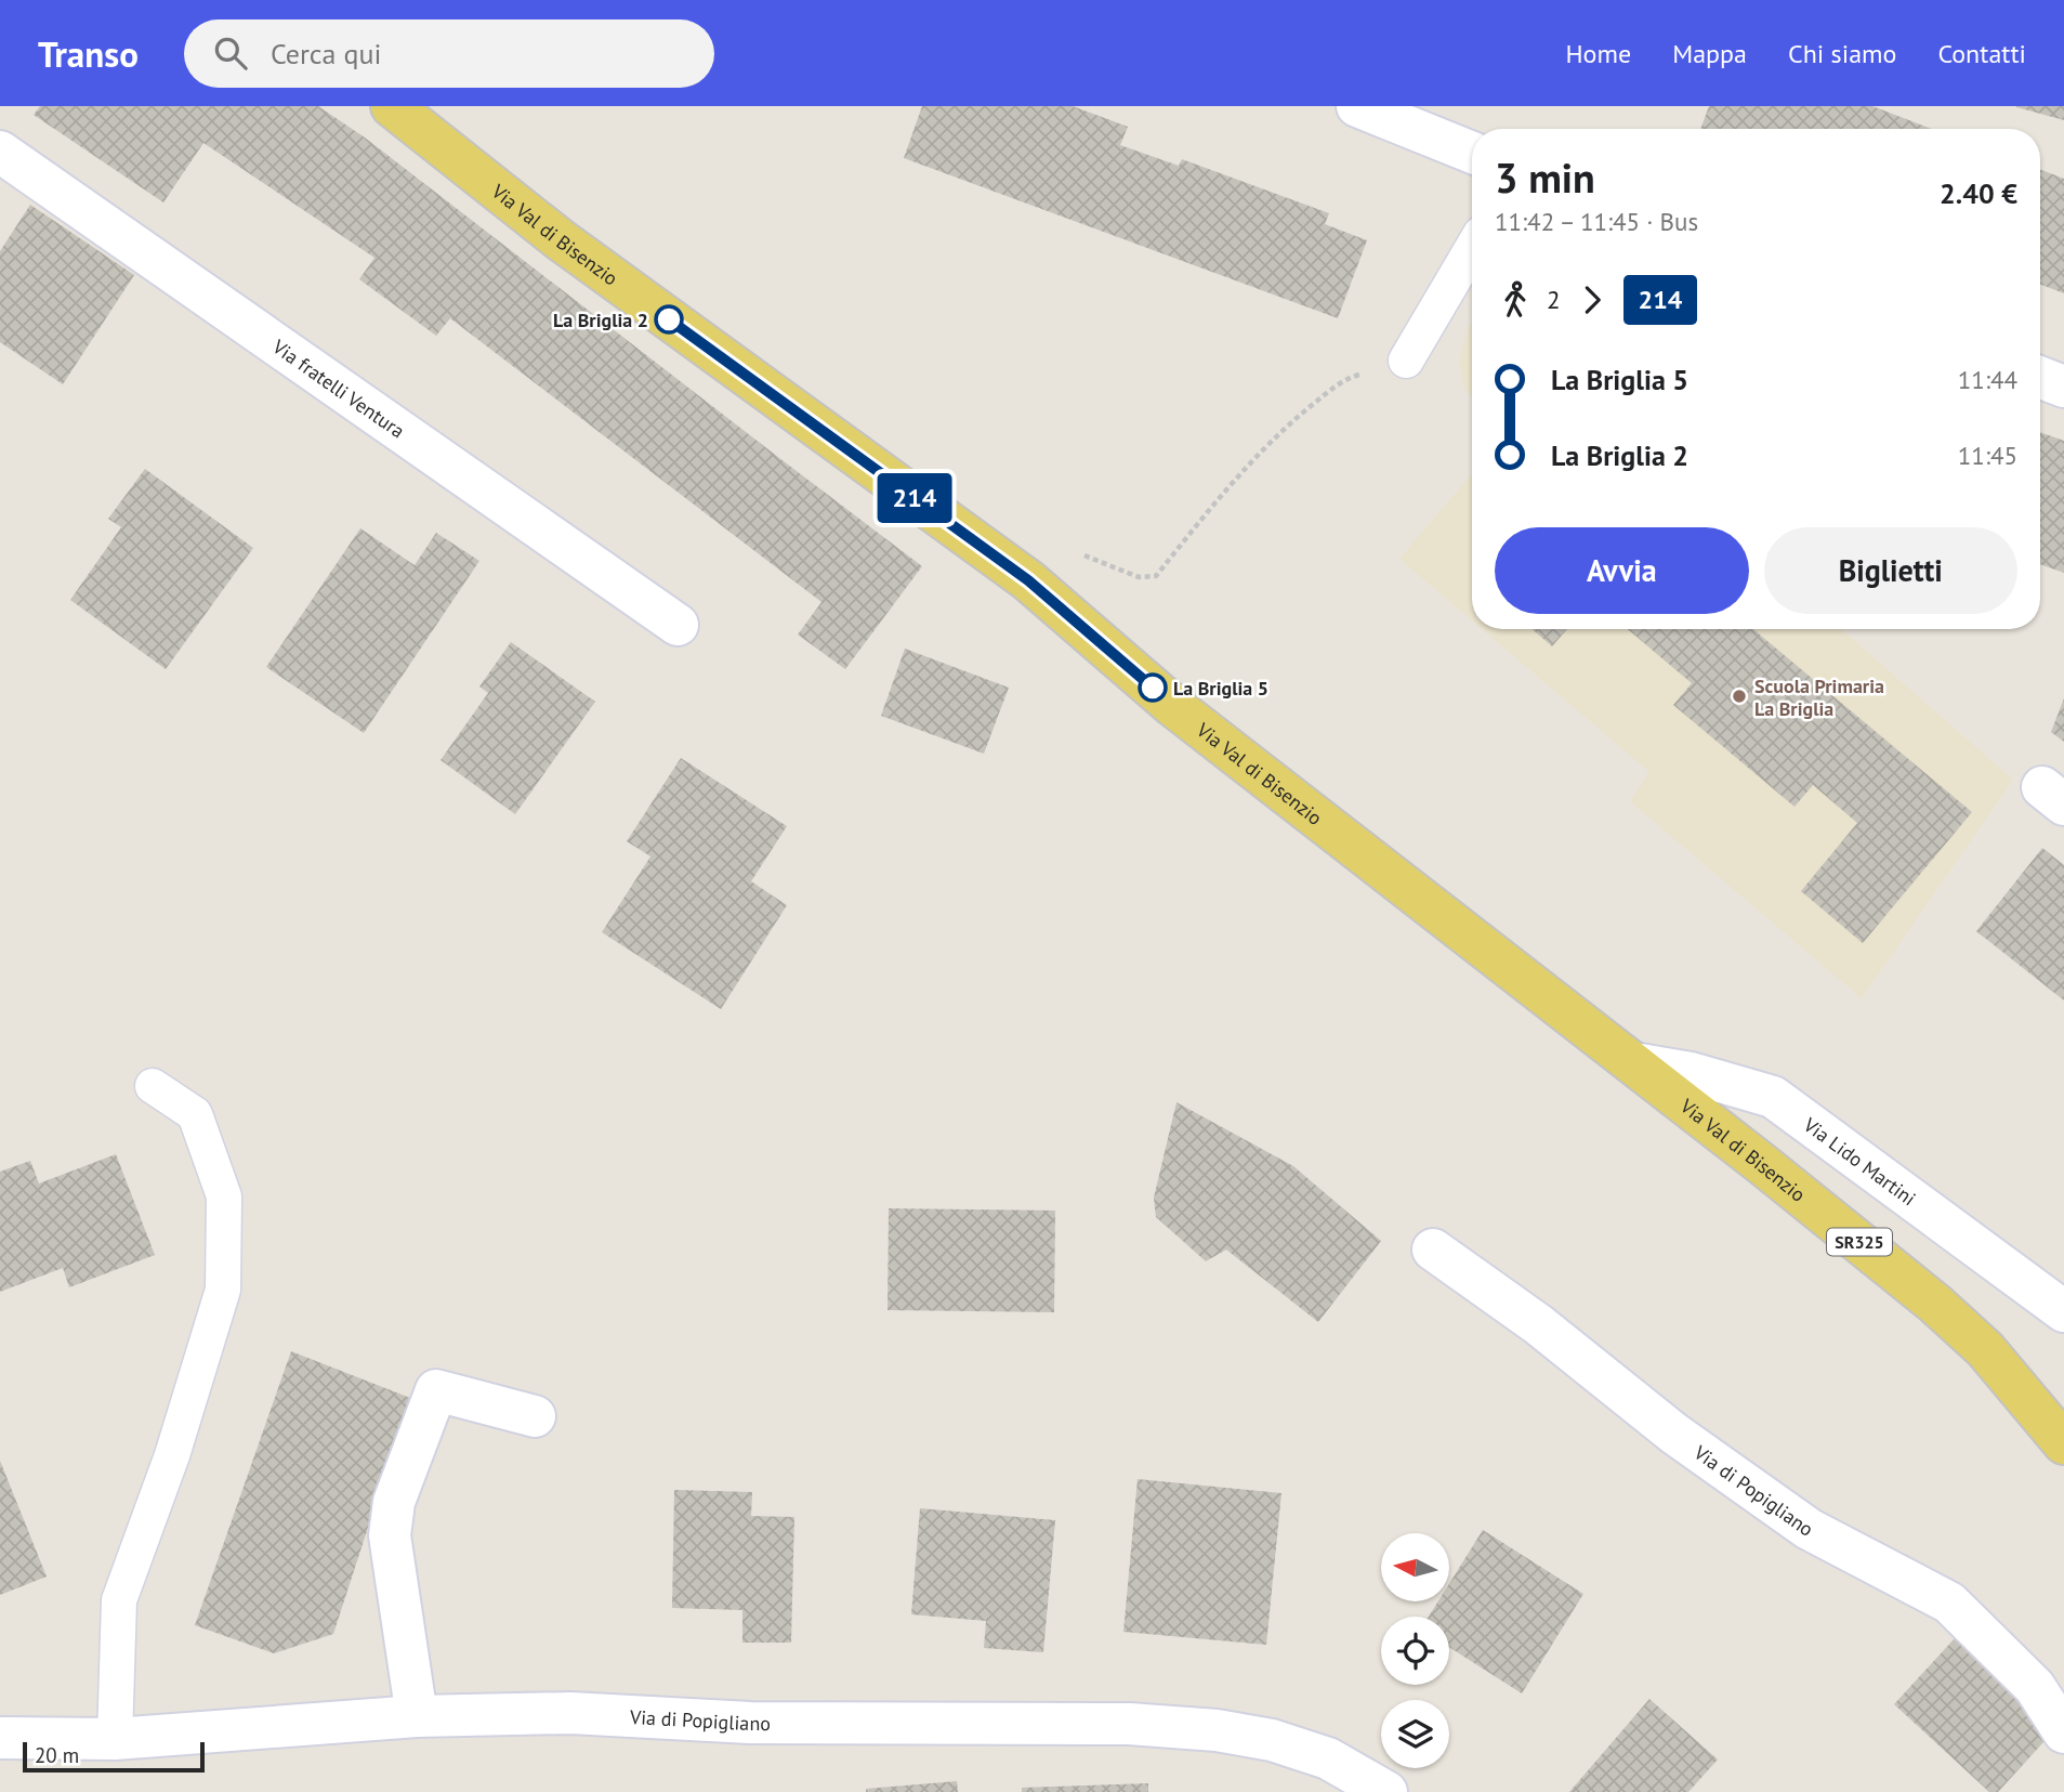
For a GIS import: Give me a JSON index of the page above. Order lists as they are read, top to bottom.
{
  "streets": {
    "main road": ["Via Val di Bisenzio", "SR325"],
    "street": ["Via fratelli Ventura", "Via Lido Martini", "Via di Popigliano"]
  },
  "crossings": [
    ["Via Val di Bisenzio", "Via Lido Martini"]
  ],
  "places": ["La Briglia 2", "La Briglia 5", "Scuola Primaria La Briglia"],
  "lines": ["bus line 214"],
  "scale_bar": "20 m",
  "north": "left",
  "page": {
    "header": "Transo",
    "search": "Cerca qui",
    "nav": [
      "Home",
      "Mappa",
      "Chi siamo",
      "Contatti"
    ],
    "on_map": "214",
    "heading": ["3 min", "11:42 – 11:45 · Bus", "2.40 €"],
    "legs": ["2", "214"],
    "list": [
      {
        "name": "La Briglia 5",
        "value": "11:44"
      },
      {
        "name": "La Briglia 2",
        "value": "11:45"
      }
    ],
    "buttons": ["Avvia", "Biglietti"],
    "scale": "20 m"
  }
}
